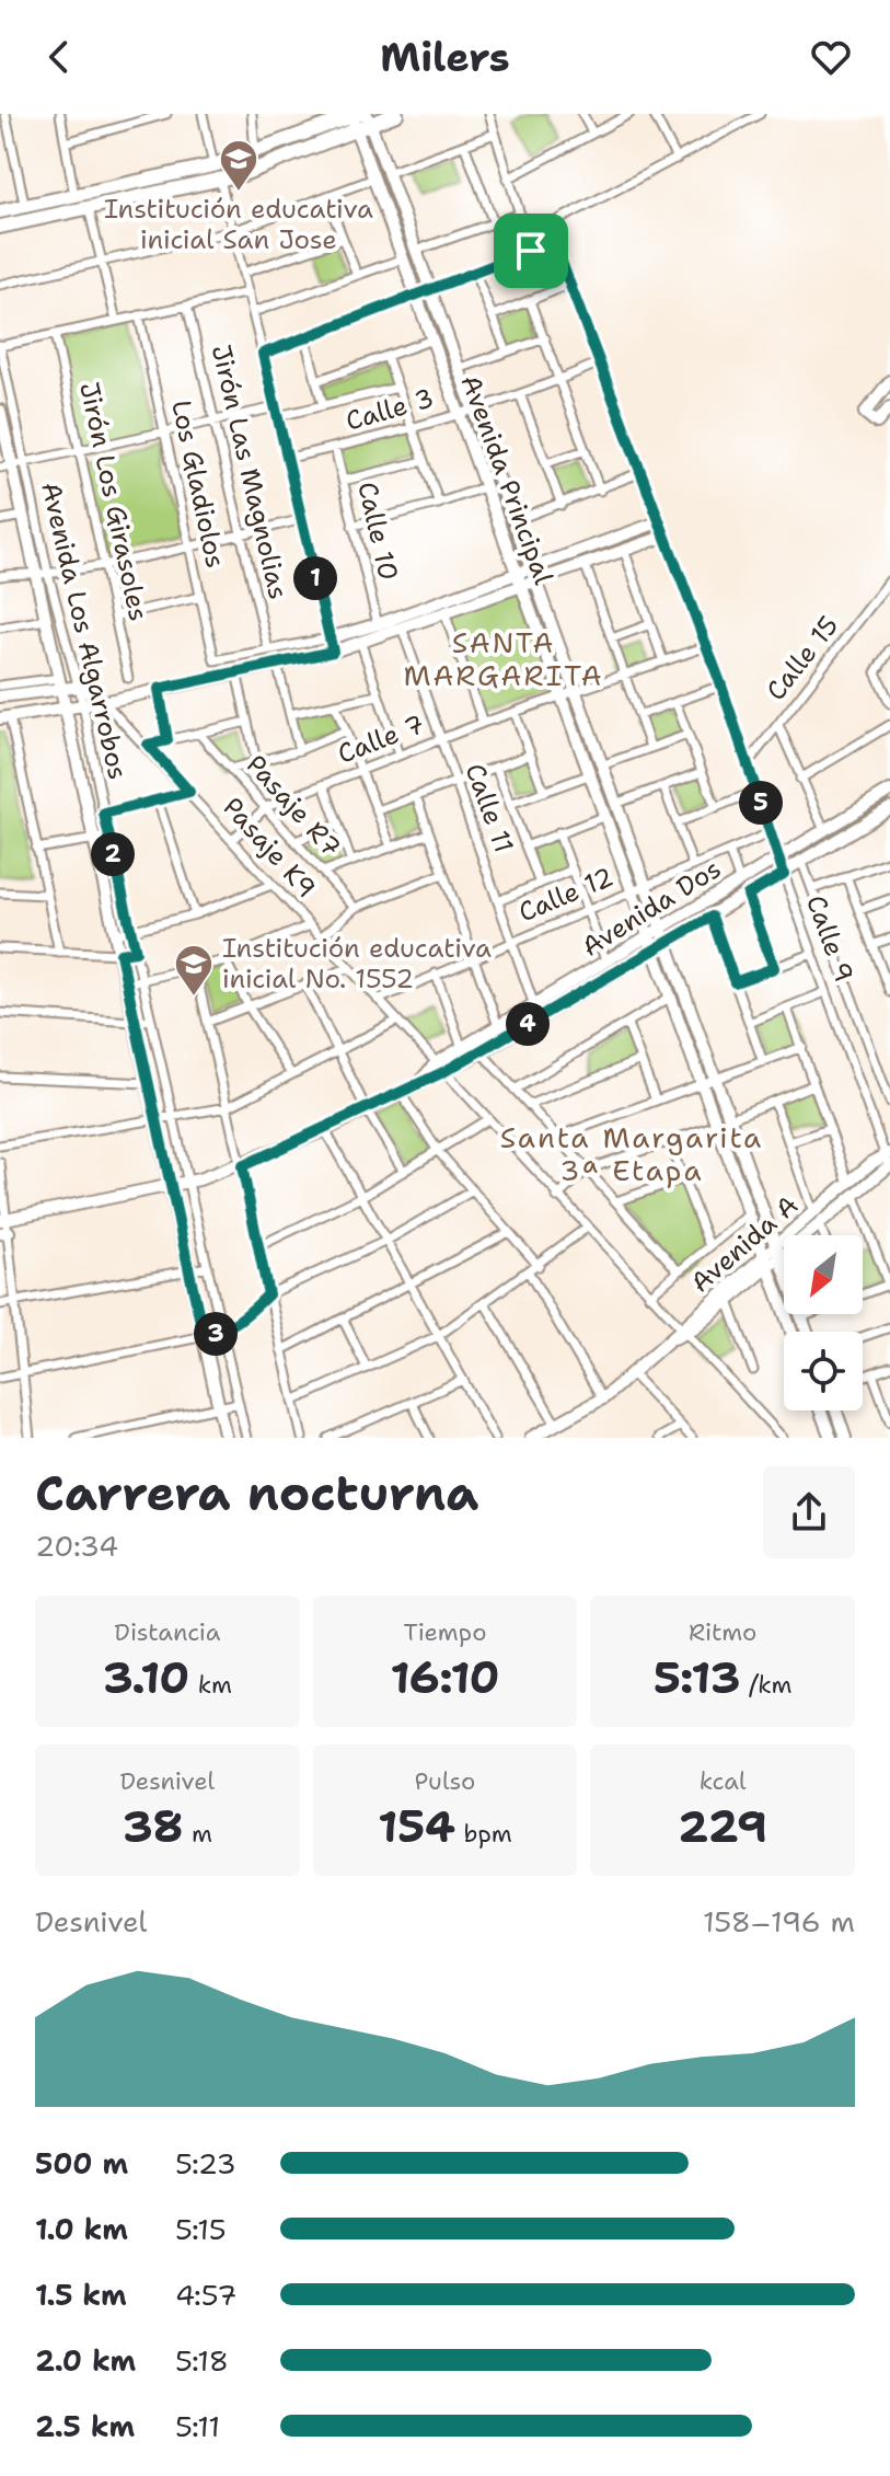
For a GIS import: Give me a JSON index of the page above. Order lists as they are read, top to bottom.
{
  "streets": {
    "street": [
      "Calle 3",
      "Jirón Las Magnolias",
      "Avenida Principal",
      "Los Gladiolos",
      "Jirón Los Girasoles",
      "Calle 10",
      "Avenida Los Algarrobos",
      "Calle 15",
      "Calle 7",
      "Pasaje R7",
      "Calle 11",
      "Pasaje K9",
      "Calle 12",
      "Avenida Dos",
      "Calle 9",
      "Avenida A"
    ]
  },
  "crossings": [
    ["Calle 3", "Avenida Principal"],
    ["Calle 3", "Calle 10"],
    ["Calle 3", "Calle 15"],
    ["Jirón Las Magnolias", "Los Gladiolos"],
    ["Avenida Principal", "Calle 7"],
    ["Avenida Principal", "Calle 12"],
    ["Avenida Principal", "Avenida Dos"],
    ["Avenida Principal", "Avenida A"],
    ["Calle 15", "Calle 7"],
    ["Calle 15", "Calle 12"],
    ["Calle 15", "Avenida Dos"],
    ["Calle 15", "Calle 9"],
    ["Calle 7", "Pasaje R7"],
    ["Calle 7", "Calle 11"],
    ["Calle 7", "Pasaje K9"],
    ["Calle 11", "Calle 12"],
    ["Calle 11", "Avenida Dos"],
    ["Pasaje K9", "Calle 12"],
    ["Pasaje K9", "Avenida Dos"],
    ["Pasaje K9", "Avenida A"],
    ["Avenida Dos", "Calle 9"],
    ["Calle 9", "Avenida A"]
  ],
  "districts": ["SANTA MARGARITA", "Santa Margarita 3ª Etapa"],
  "places": {
    "school or university": ["Institución educativa inicial San Jose", "Institución educativa inicial No. 1552"]
  },
  "north": "bottom left",
  "page": {
    "header": "Milers",
    "pins": [
      "1",
      "5",
      "2",
      "4",
      "3"
    ],
    "heading": ["Carrera nocturna", "20:34"],
    "stats": [
      ["Distancia", "3.10 km"],
      ["Tiempo", "16:10"],
      ["Ritmo", "5:13 /km"],
      ["Desnivel", "38 m"],
      ["Pulso", "154 bpm"],
      ["kcal", "229"]
    ],
    "chart": ["Desnivel", "158–196 m"],
    "list": [
      {
        "name": "500 m",
        "note": "5:23"
      },
      {
        "name": "1.0 km",
        "note": "5:15"
      },
      {
        "name": "1.5 km",
        "note": "4:57"
      },
      {
        "name": "2.0 km",
        "note": "5:18"
      },
      {
        "name": "2.5 km",
        "note": "5:11"
      }
    ]
  }
}
